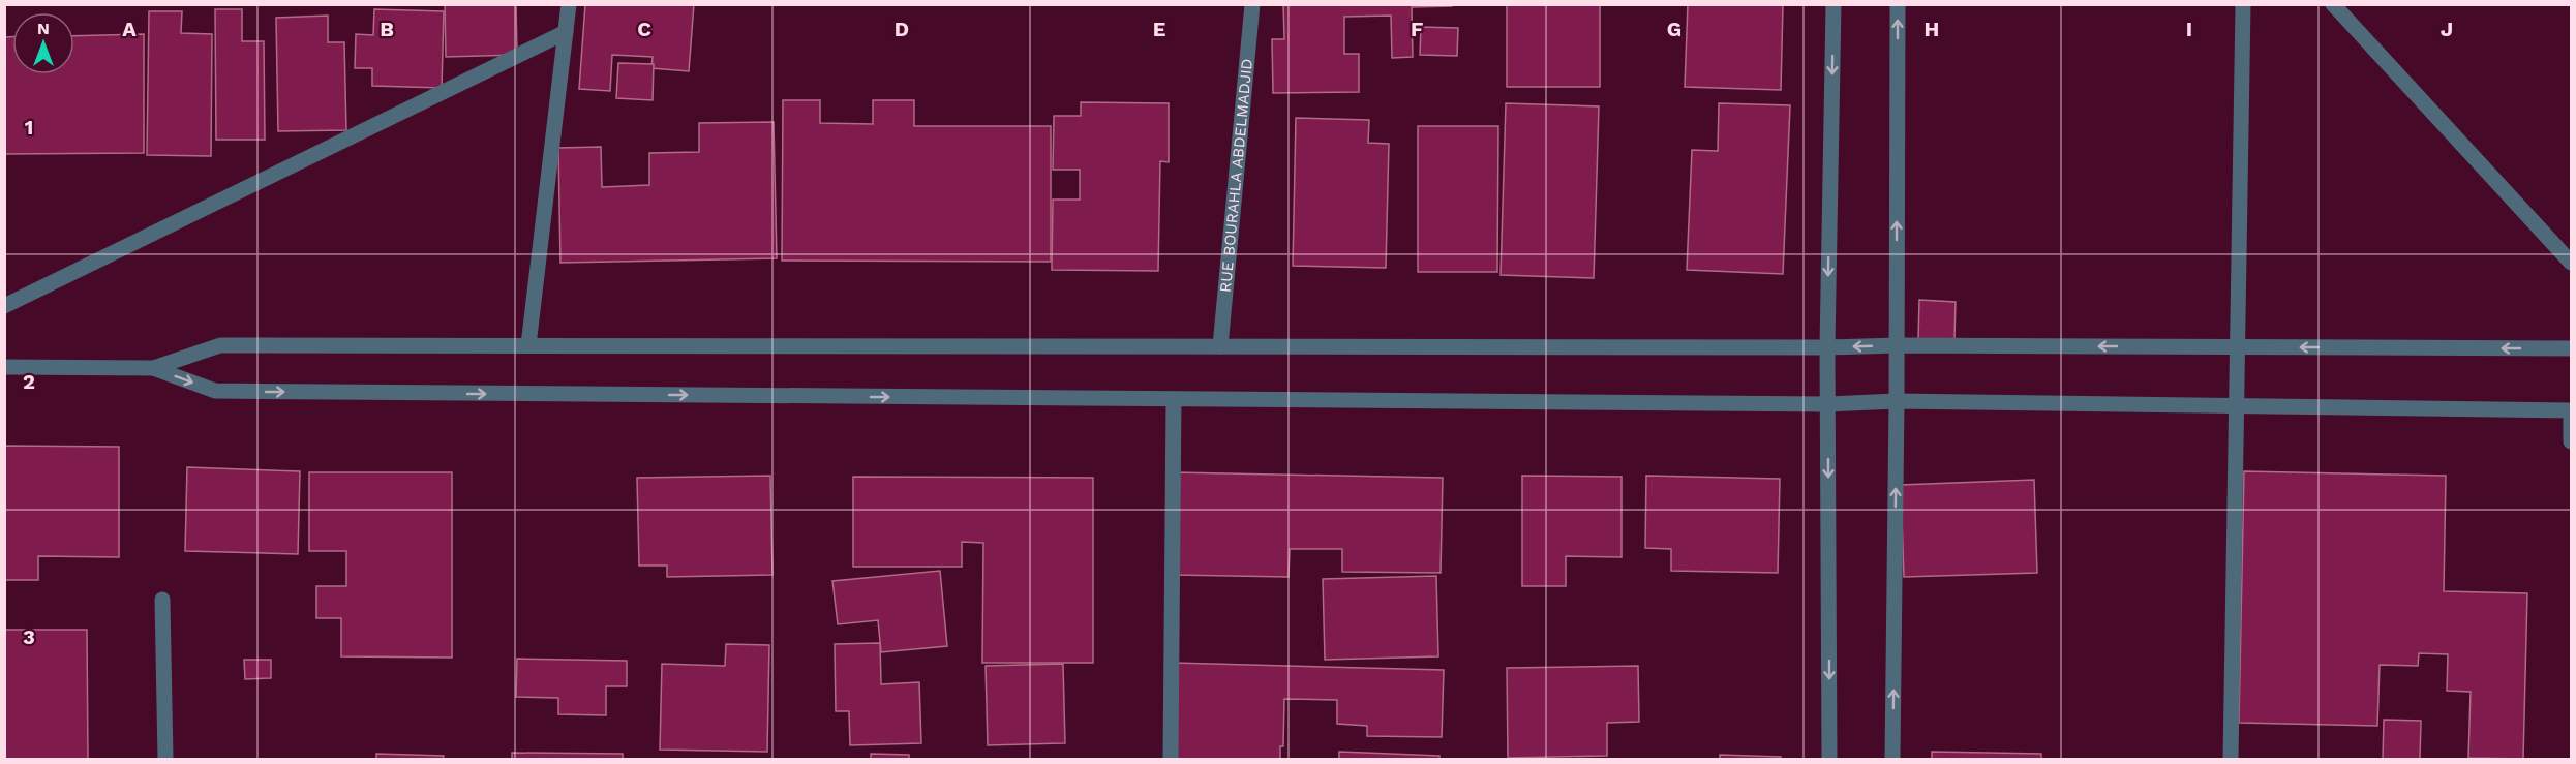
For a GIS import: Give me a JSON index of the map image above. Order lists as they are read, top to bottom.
{
  "streets": {
    "street": ["RUE BOURAHLA ABDELMADJID"]
  },
  "north": "top",
  "grid": {
    "columns": [
      "A",
      "B",
      "C",
      "D",
      "E",
      "F",
      "G",
      "H",
      "I",
      "J"
    ],
    "rows": ["1", "2", "3"]
  }
}
